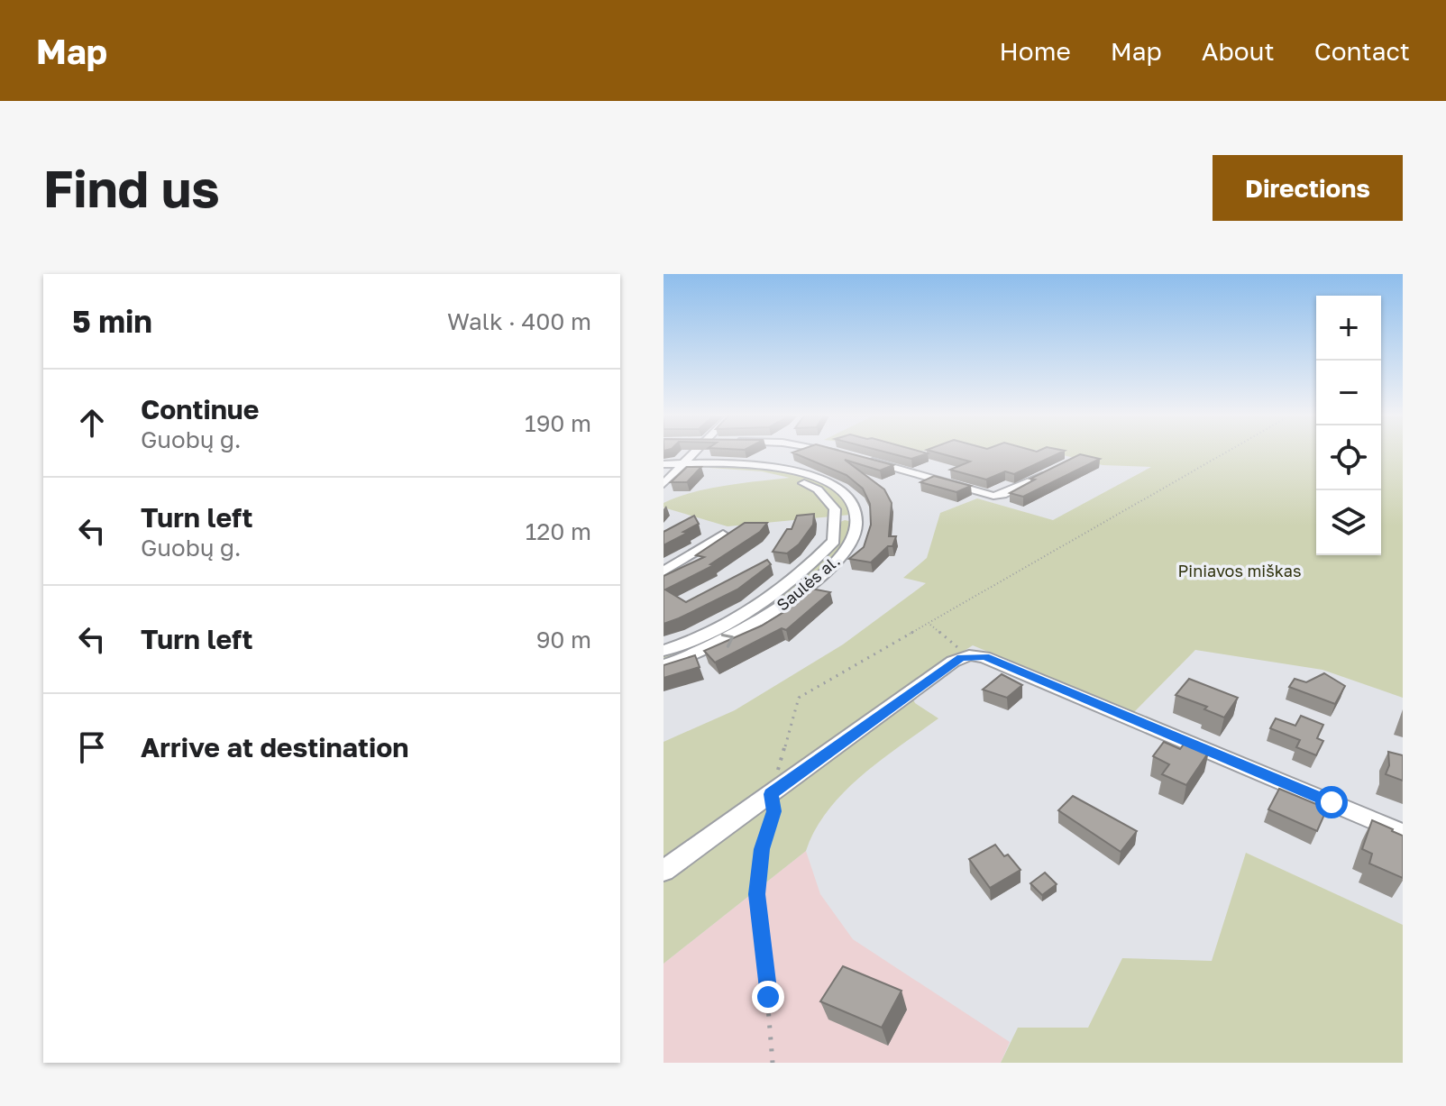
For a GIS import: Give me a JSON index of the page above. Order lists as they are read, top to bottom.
{
  "streets": {
    "street": ["Saulės al."]
  },
  "parks": ["Piniavos miškas"],
  "page": {
    "header": "Map",
    "nav": [
      "Home",
      "Map",
      "About",
      "Contact"
    ],
    "buttons": "Directions",
    "title": "Find us",
    "heading": ["5 min", "Walk · 400 m"],
    "map_buttons": ["+", "−"],
    "list": [
      ["Continue", "Guobų g.", "190 m"],
      ["Turn left", "Guobų g.", "120 m"],
      ["Turn left", "90 m"],
      "Arrive at destination"
    ]
  }
}
